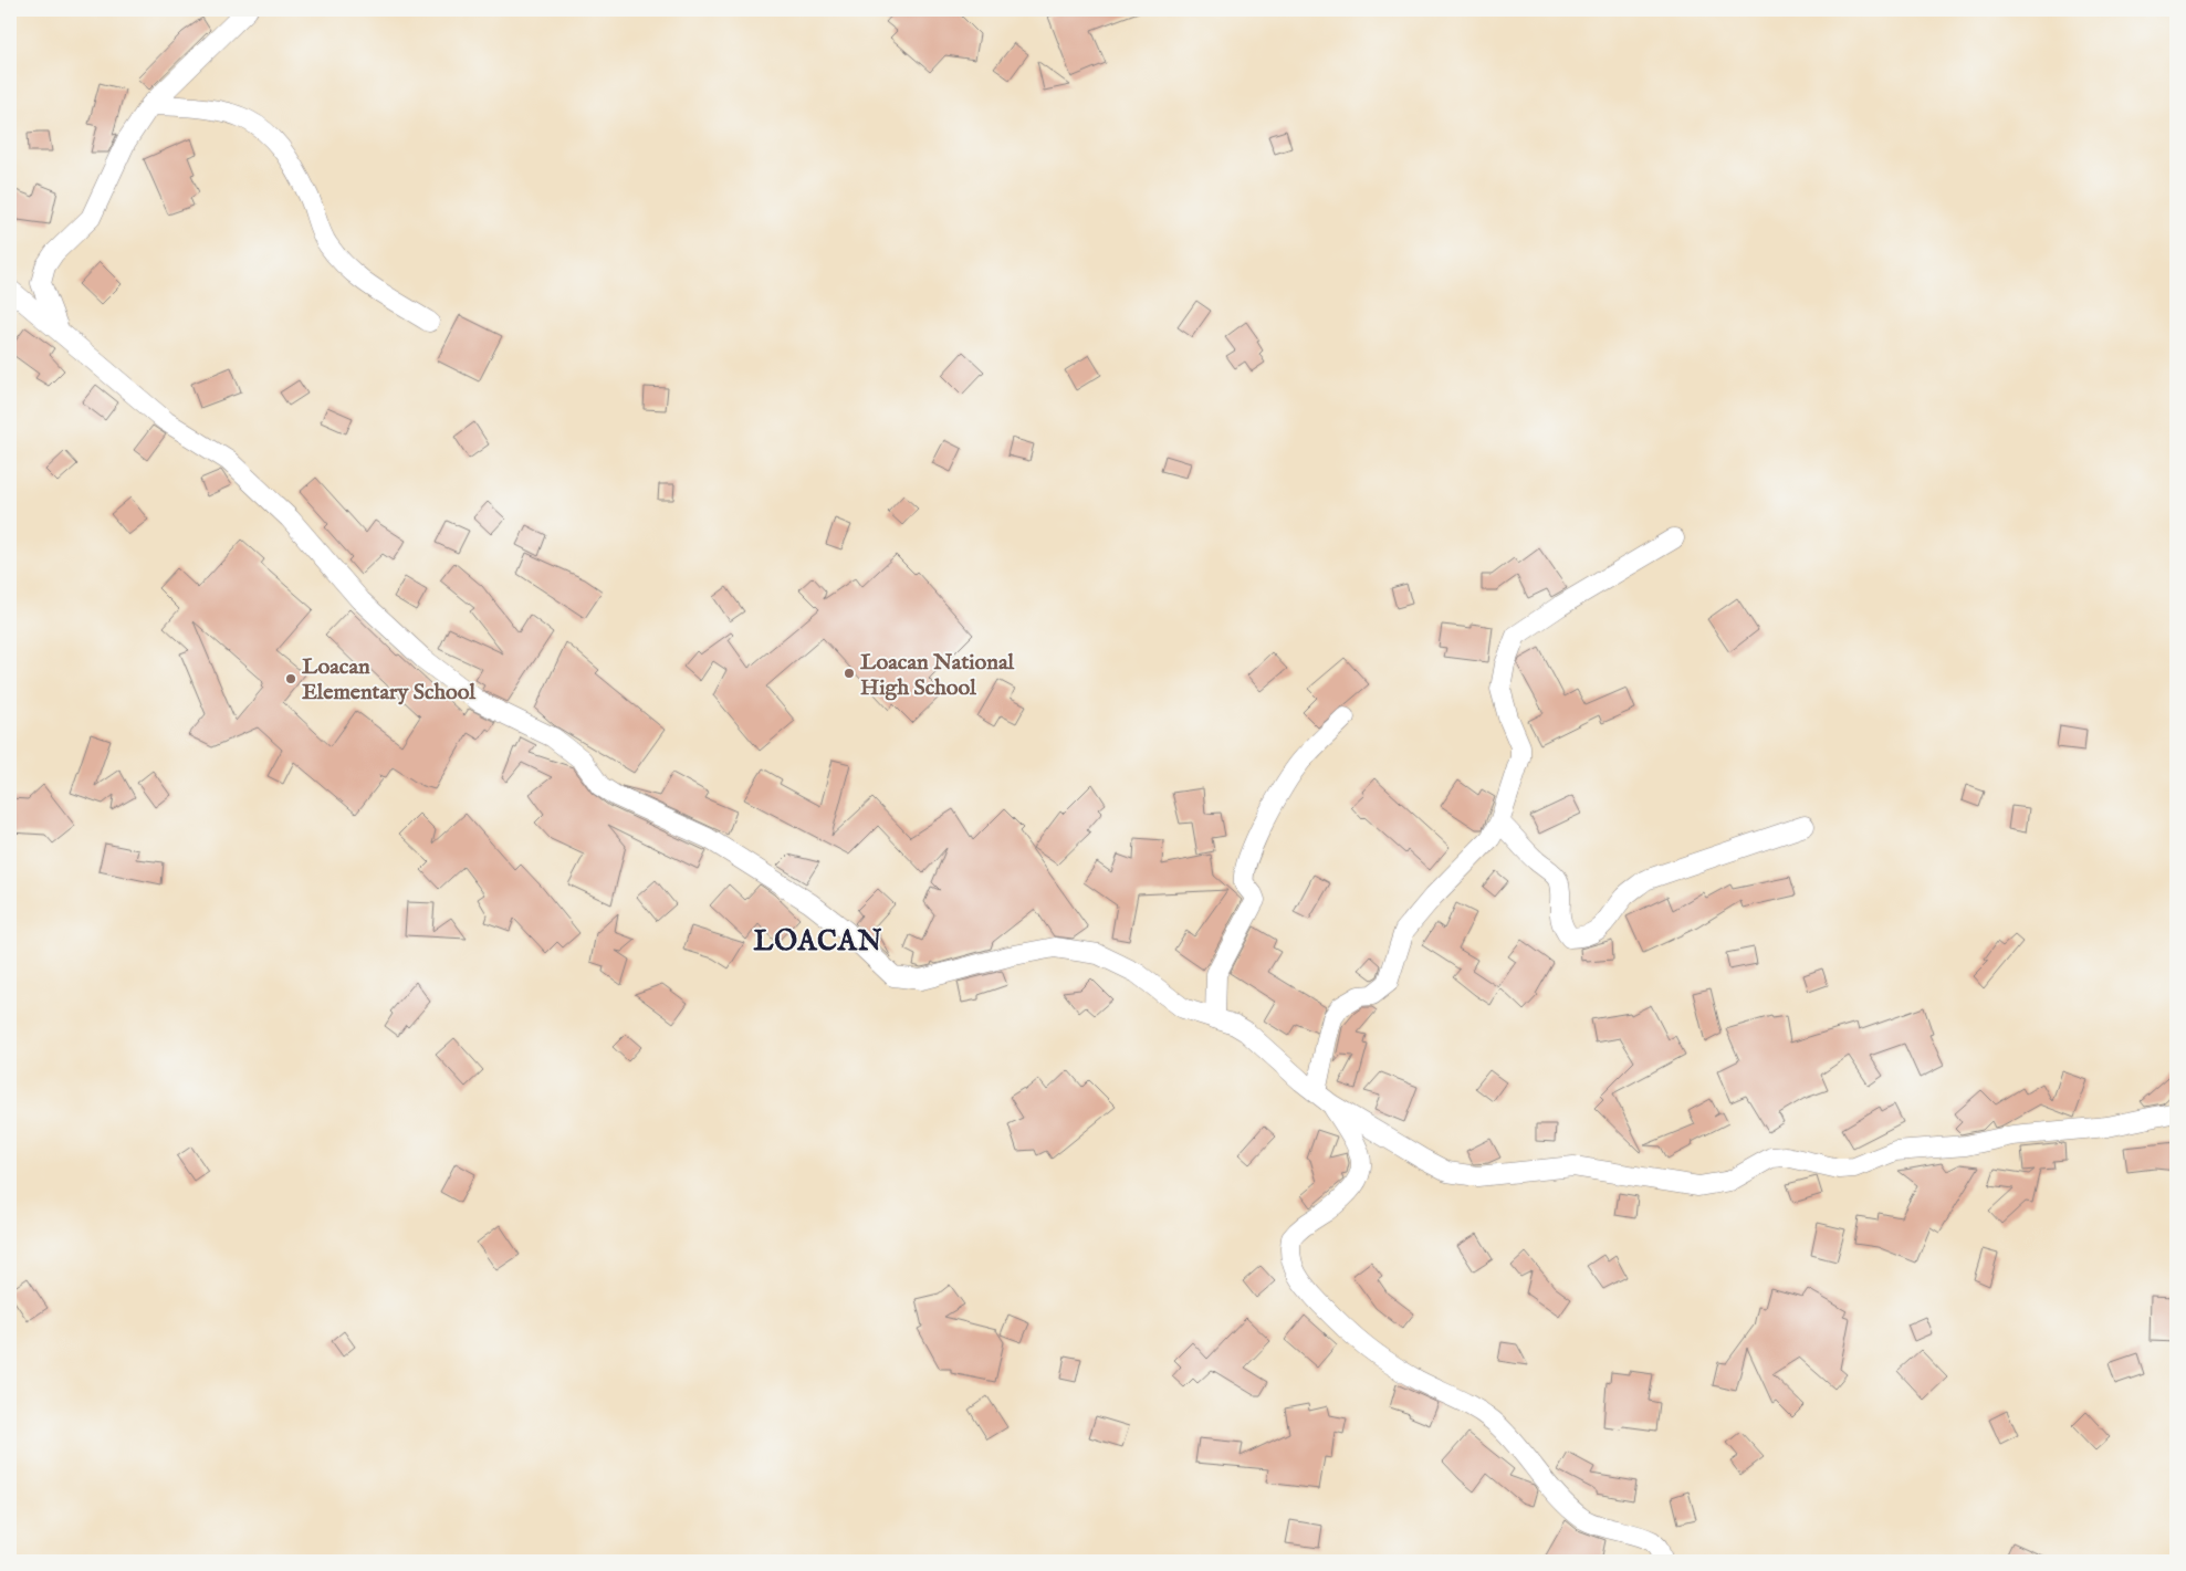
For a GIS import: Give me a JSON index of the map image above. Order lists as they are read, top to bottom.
{
  "districts": ["LOACAN"],
  "places": ["Loacan National High School", "Loacan Elementary School"]
}
